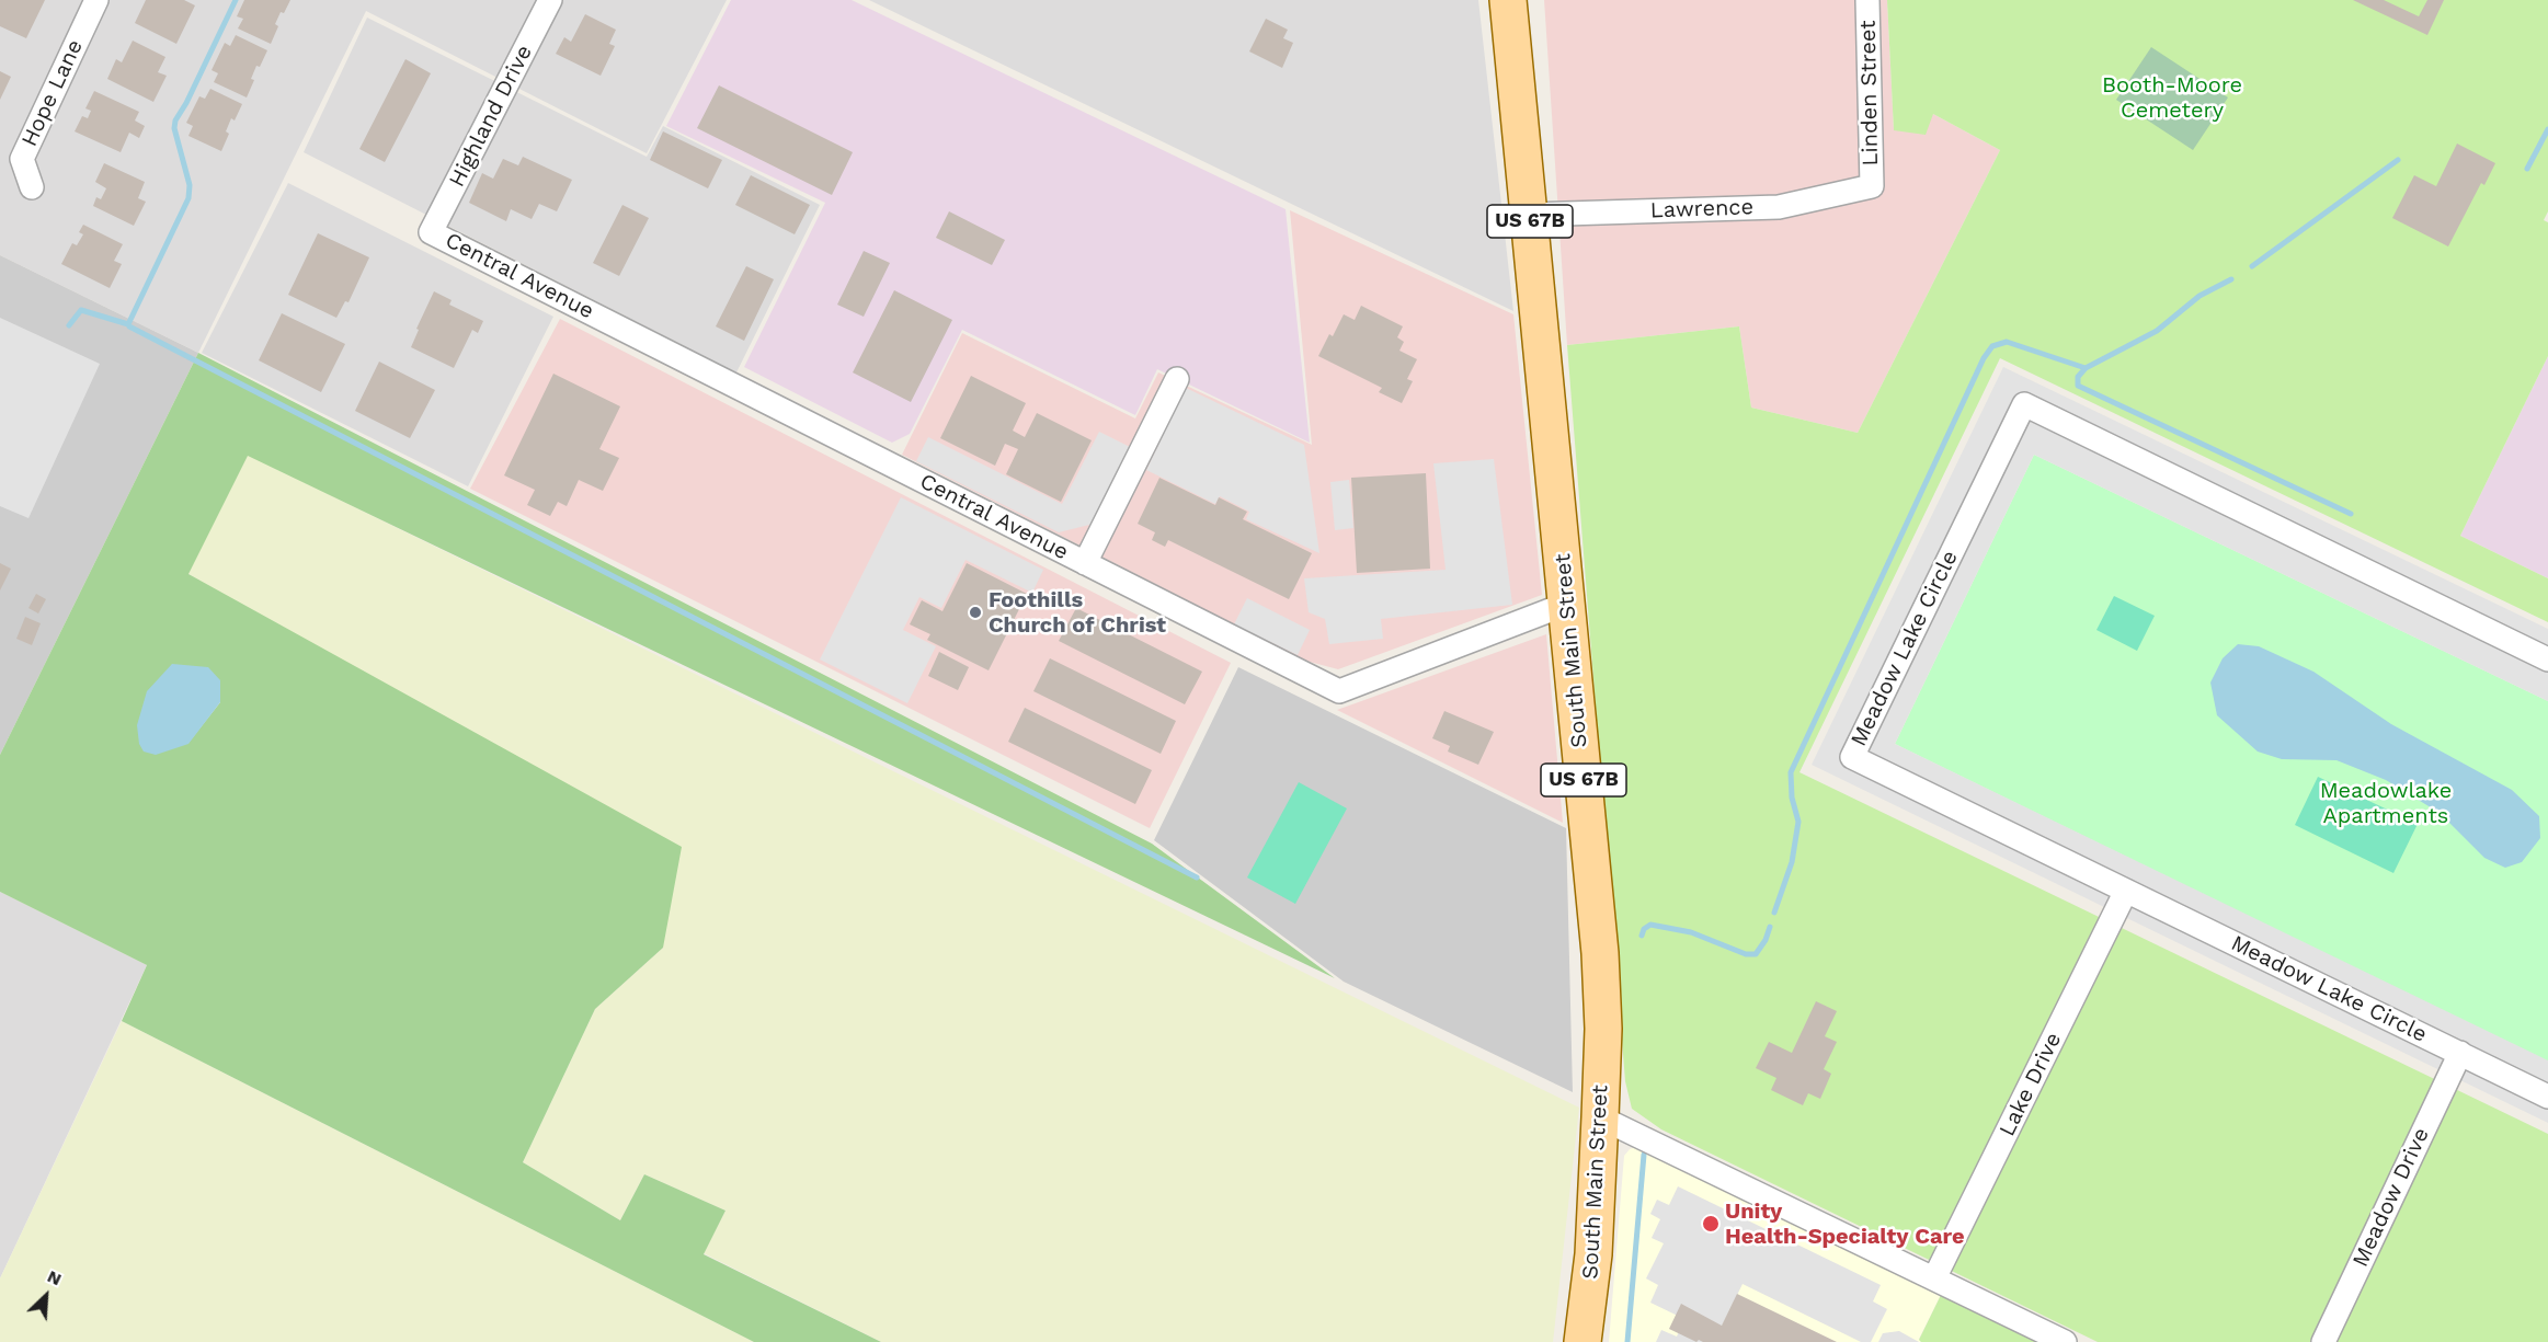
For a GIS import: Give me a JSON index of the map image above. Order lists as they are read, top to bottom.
{
  "streets": {
    "main road": ["US 67B", "South Main Street"],
    "street": [
      "Hope Lane",
      "Linden Street",
      "Highland Drive",
      "Lawrence",
      "Central Avenue",
      "Meadow Lake Circle",
      "Lake Drive",
      "Meadow Drive"
    ]
  },
  "crossings": [
    ["Linden Street", "Lawrence"],
    ["Highland Drive", "Central Avenue"],
    ["Lawrence", "South Main Street"],
    ["Central Avenue", "South Main Street"],
    ["Meadow Lake Circle", "Lake Drive"],
    ["Meadow Lake Circle", "Meadow Drive"]
  ],
  "parks": ["Booth-Moore Cemetery", "Meadowlake Apartments"],
  "places": ["Foothills Church of Christ", "Unity Health-Specialty Care"],
  "north": "top right"
}
